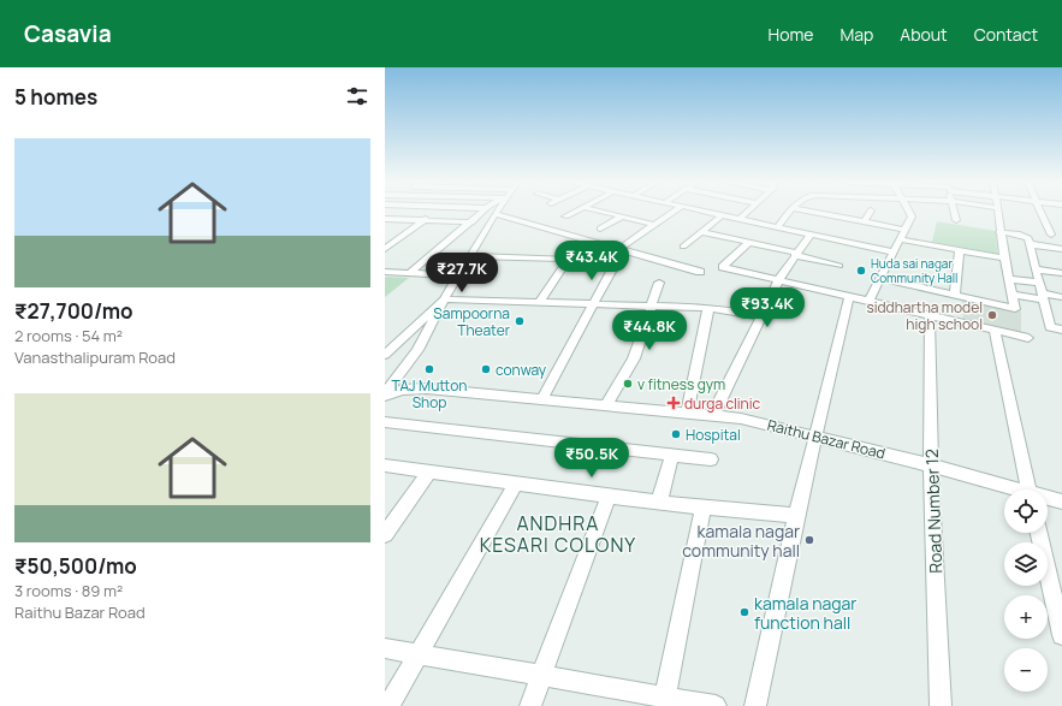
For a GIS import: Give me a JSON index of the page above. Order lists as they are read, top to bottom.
{
  "streets": {
    "street": ["Raithu Bazar Road", "Road Number 12"]
  },
  "crossings": [
    ["Raithu Bazar Road", "Road Number 12"]
  ],
  "districts": ["ANDHRA KESARI COLONY"],
  "places": {
    "other": [
      "Huda sai nagar Community Hall",
      "siddhartha model high school",
      "Sampoorna Theater",
      "TAJ Mutton Shop",
      "conway",
      "v fitness gym",
      "Hospital",
      "kamala nagar community hall",
      "kamala nagar function hall"
    ],
    "health": ["durga clinic"]
  },
  "page": {
    "header": "Casavia",
    "nav": [
      "Home",
      "Map",
      "About",
      "Contact"
    ],
    "heading": "5 homes",
    "list": [
      {
        "name": "₹27,700/mo",
        "note": "2 rooms · 54 m² · Vanasthalipuram Road"
      },
      {
        "name": "₹50,500/mo",
        "note": "3 rooms · 89 m² · Raithu Bazar Road"
      }
    ],
    "price": [
      "₹43.4K",
      "₹27.7K",
      "₹93.4K",
      "₹44.8K",
      "₹50.5K"
    ],
    "map_buttons": ["+", "−"]
  }
}
